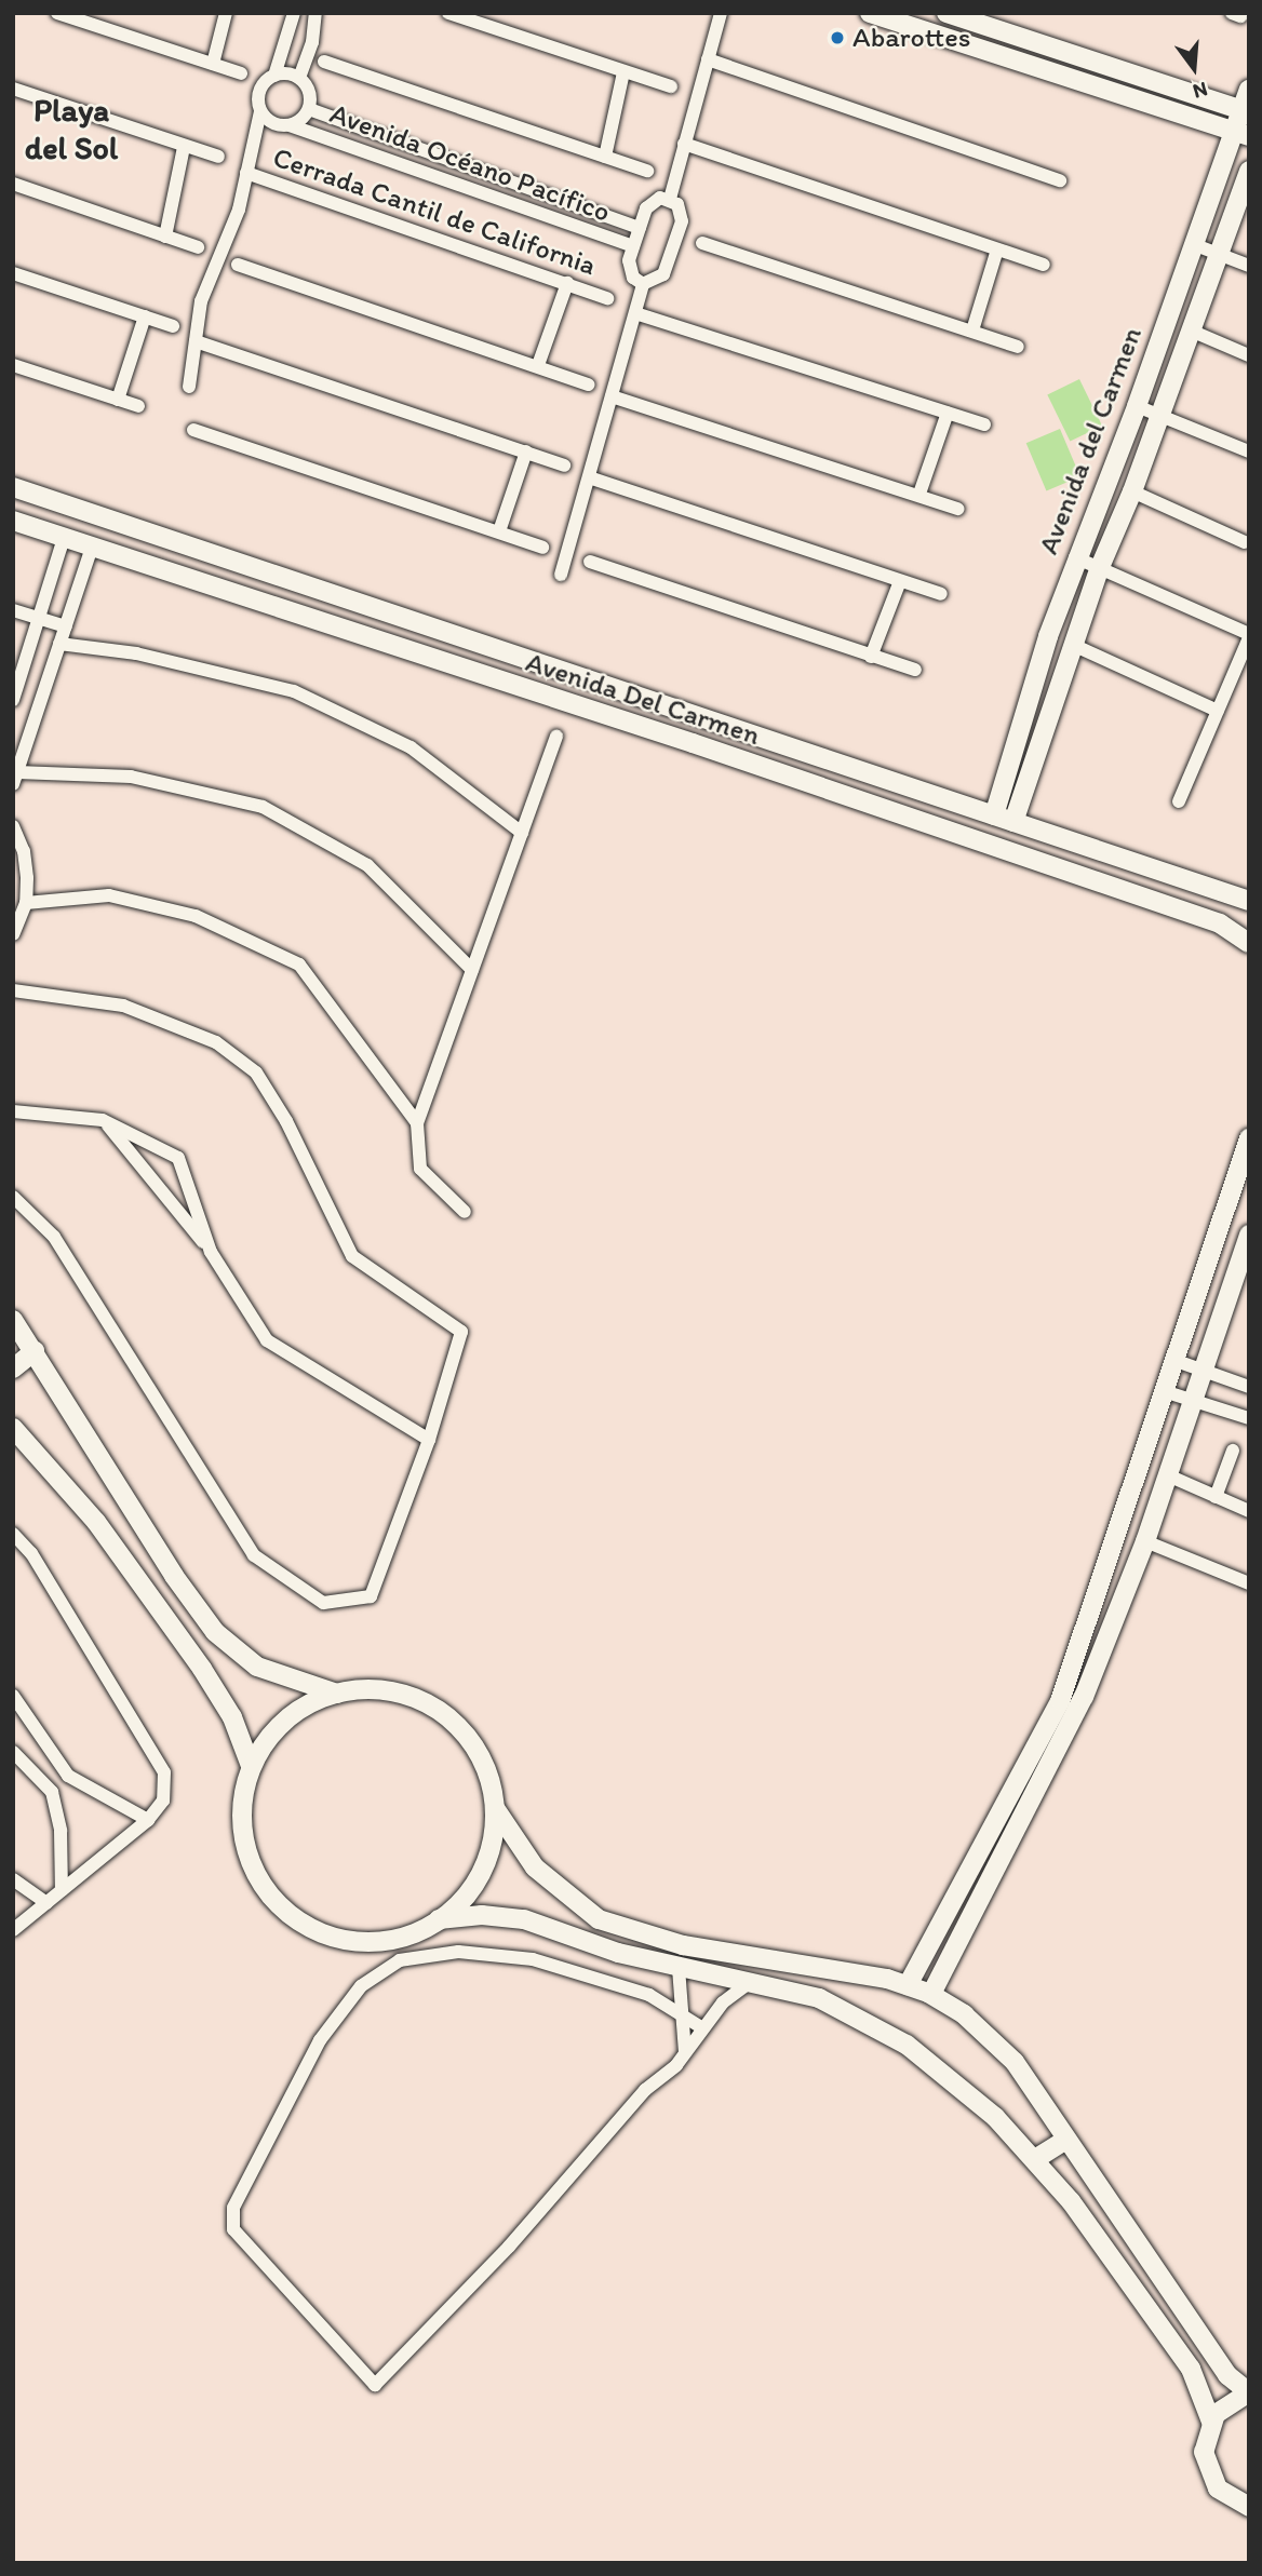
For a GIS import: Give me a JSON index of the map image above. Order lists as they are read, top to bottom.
{
  "streets": {
    "street": [
      "Avenida Océano Pacífico",
      "Cerrada Cantil de California",
      "Avenida del Carmen",
      "Avenida Del Carmen"
    ]
  },
  "crossings": [
    ["Avenida del Carmen", "Avenida Del Carmen"]
  ],
  "districts": ["Playa del Sol"],
  "places": ["Abarottes"],
  "north": "bottom"
}
